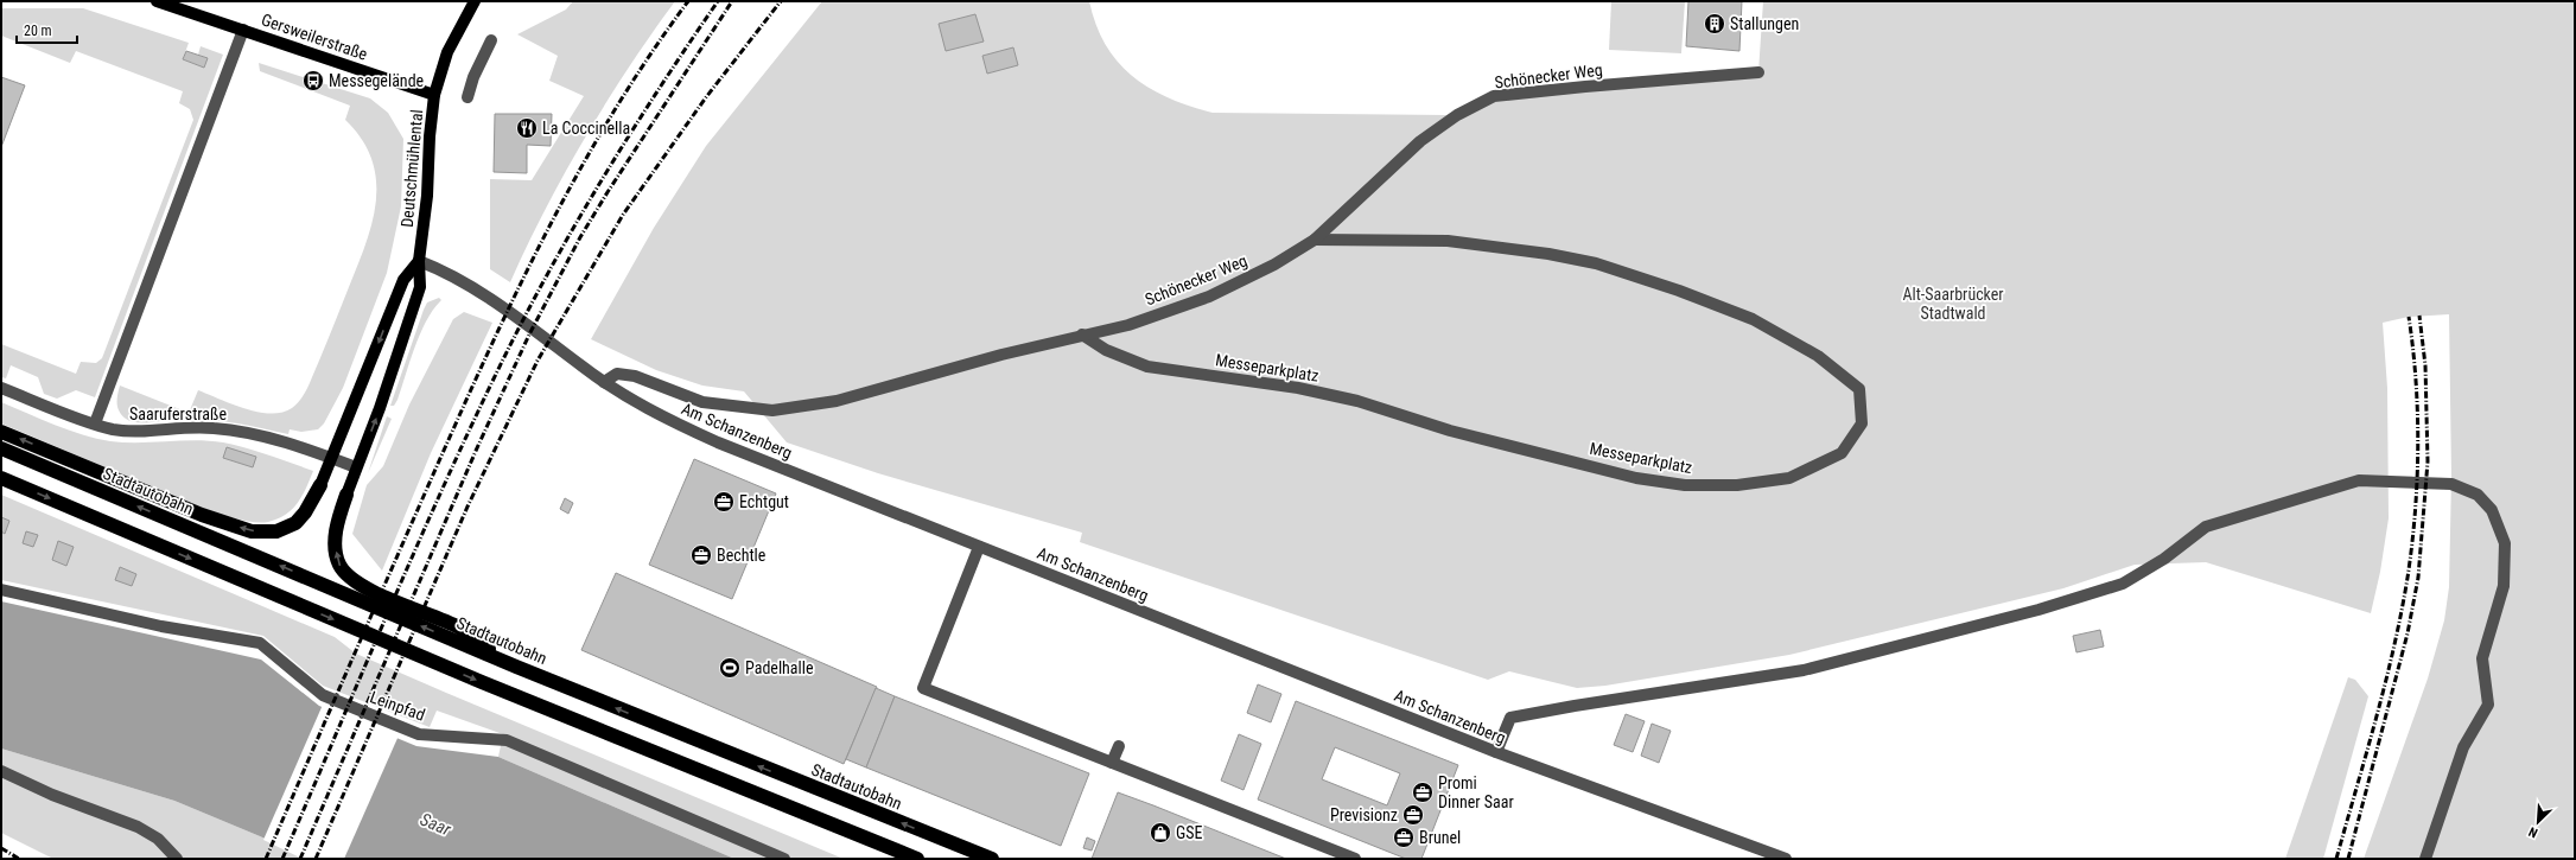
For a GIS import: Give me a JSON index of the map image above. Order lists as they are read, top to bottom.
{
  "streets": {
    "highway": ["Stadtautobahn"],
    "main road": ["Gersweilerstraße", "Deutschmühlental"],
    "street": [
      "Schönecker Weg",
      "Messeparkplatz",
      "Saaruferstraße",
      "Am Schanzenberg",
      "Leinpfad"
    ]
  },
  "crossings": [
    ["Gersweilerstraße", "Deutschmühlental"],
    ["Schönecker Weg", "Messeparkplatz"],
    ["Schönecker Weg", "Am Schanzenberg"],
    ["Deutschmühlental", "Saaruferstraße"],
    ["Deutschmühlental", "Am Schanzenberg"]
  ],
  "water": ["Saar"],
  "parks": ["Alt-Saarbrücker Stadtwald"],
  "places": {
    "building": ["Stallungen"],
    "bus stop": ["Messegelände"],
    "restaurant": ["La Coccinella"],
    "office": [
      "Echtgut",
      "Bechtle",
      "Promi Dinner Saar",
      "Previsionz",
      "Brunel"
    ],
    "sports": ["Padelhalle"],
    "shop": ["GSE"]
  },
  "scale_bar": "20 m",
  "north": "bottom left"
}
